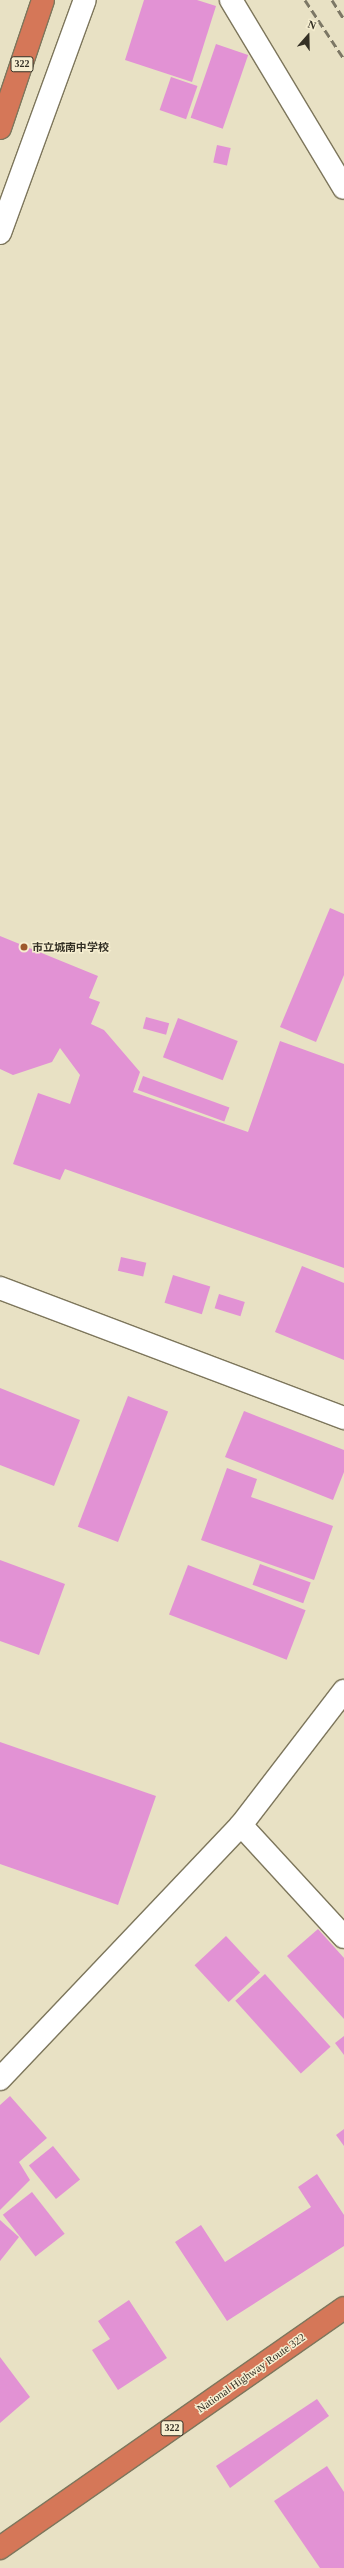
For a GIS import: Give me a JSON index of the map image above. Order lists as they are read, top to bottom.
{
  "streets": {
    "highway": ["322", "National Highway Route 322"]
  },
  "places": ["市立城南中学校"],
  "north": "top"
}
